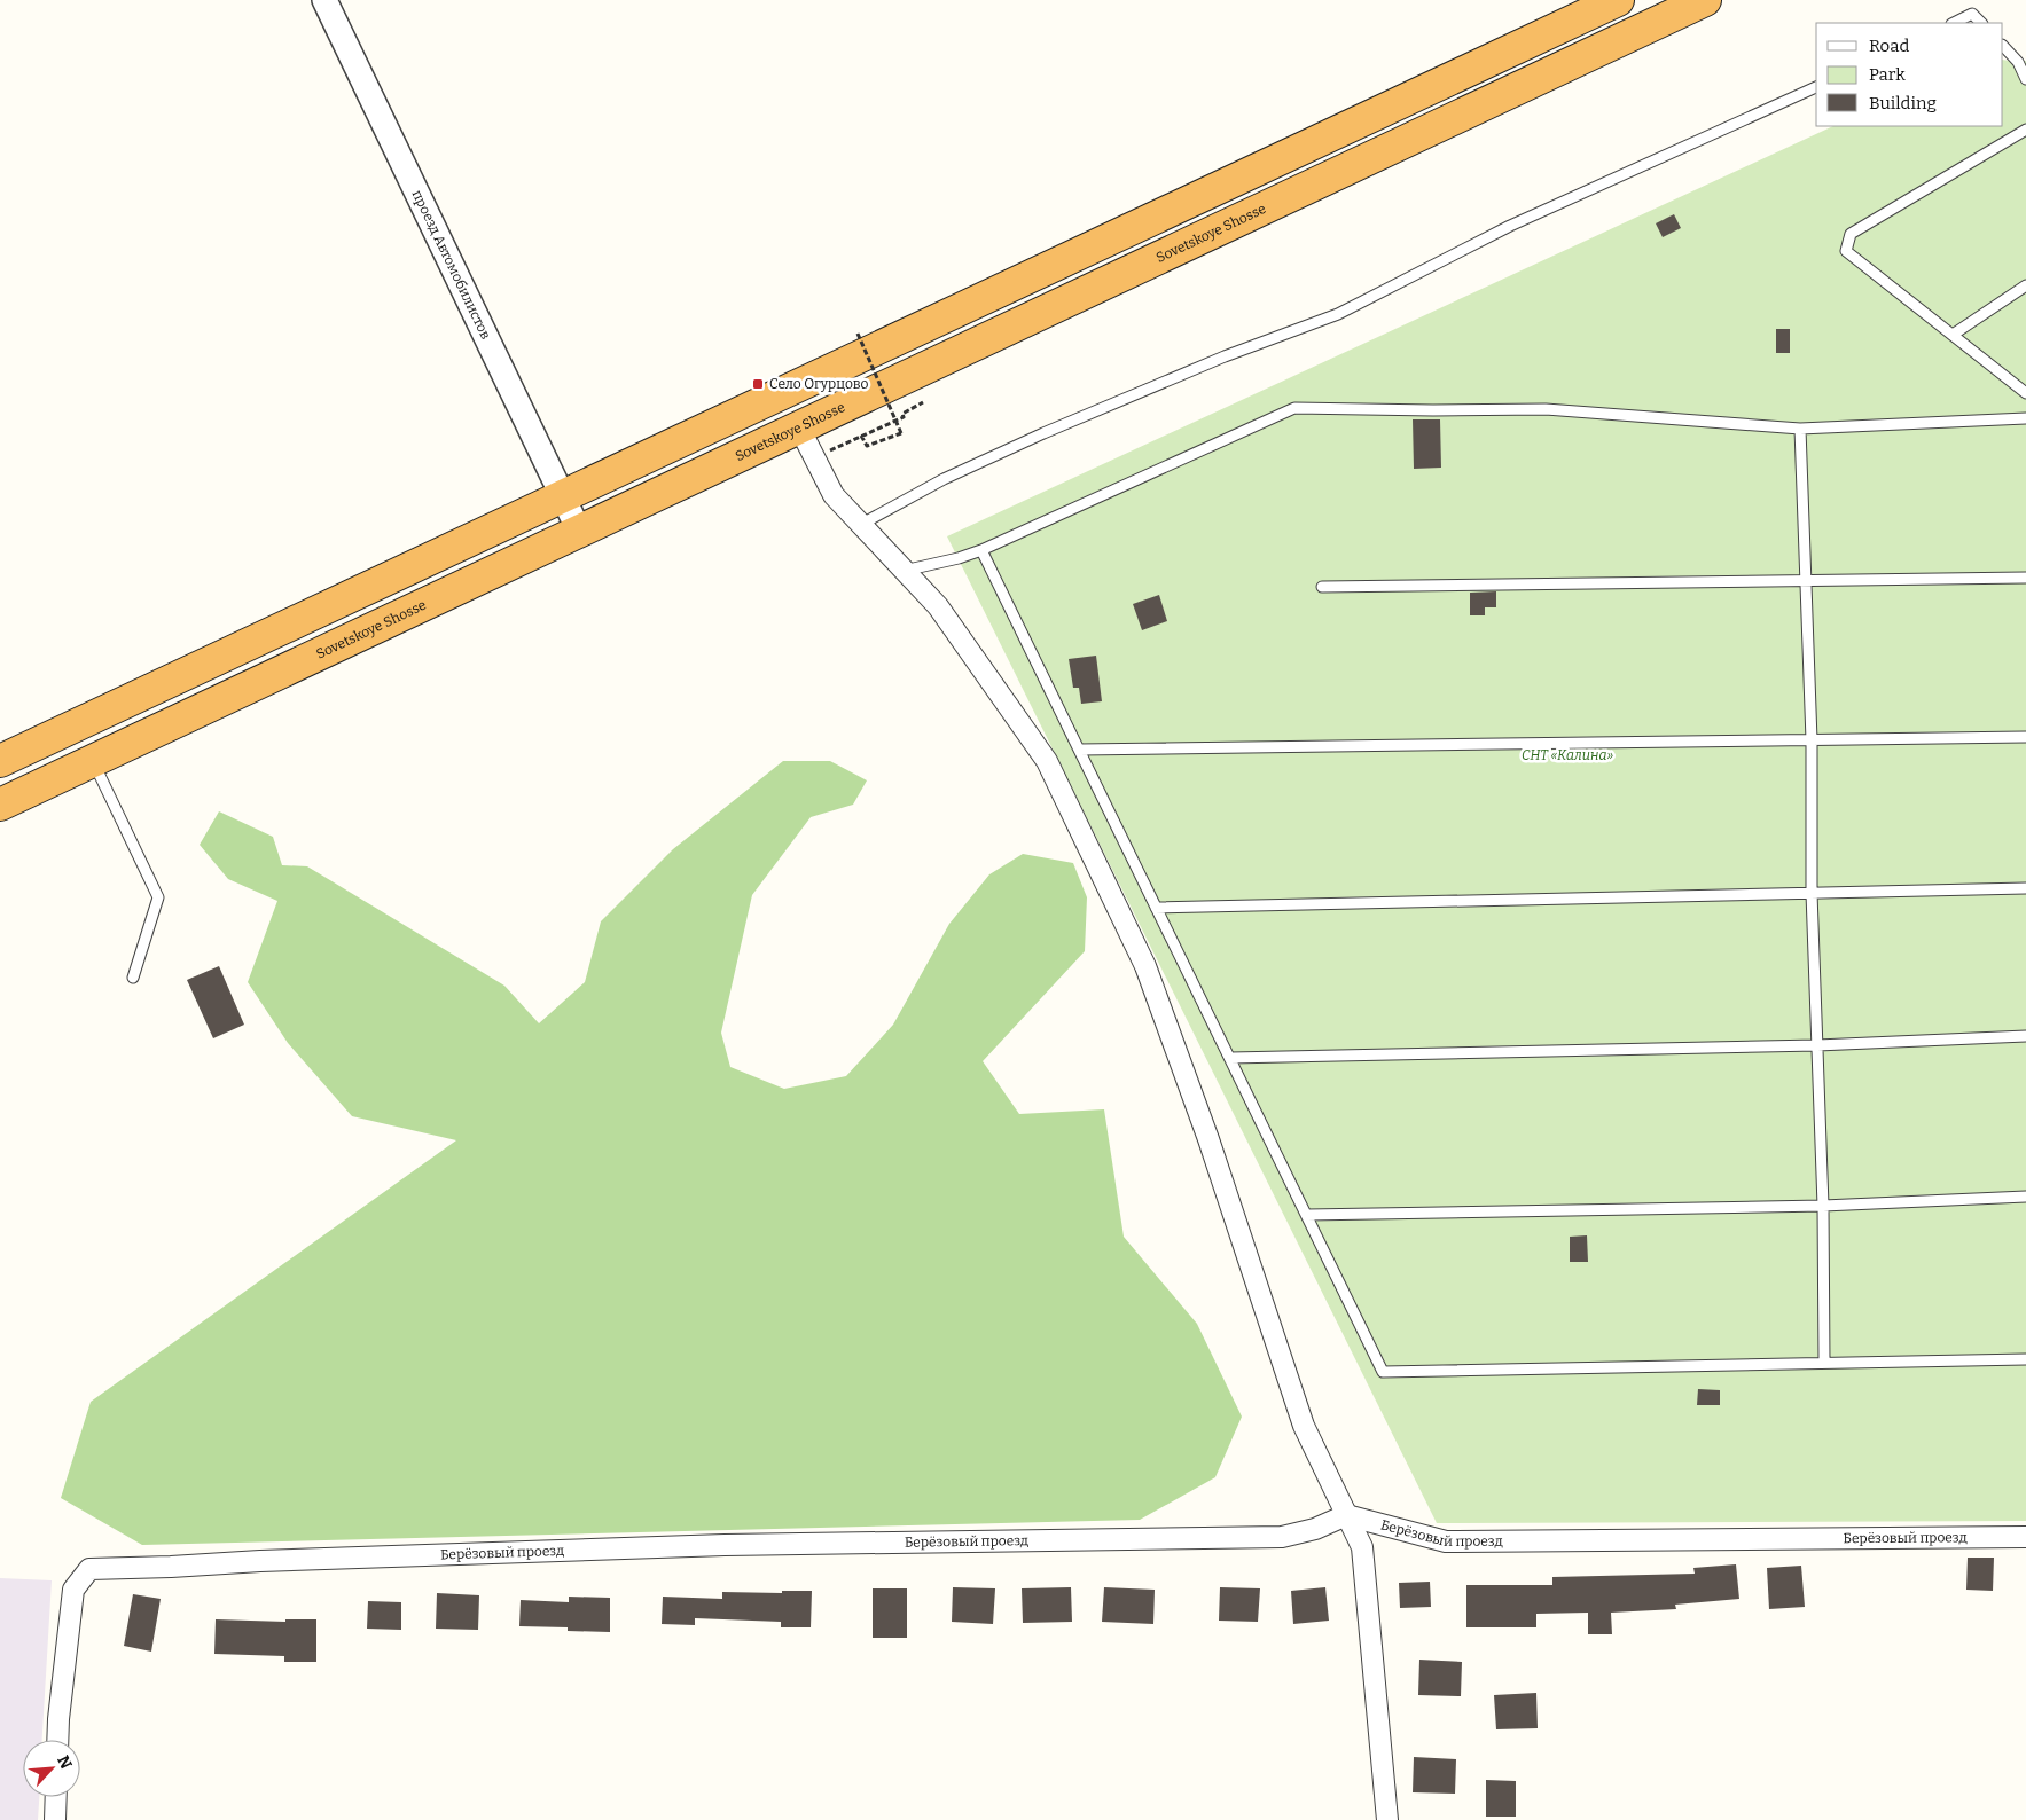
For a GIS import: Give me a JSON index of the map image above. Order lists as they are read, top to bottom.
{
  "streets": {
    "highway": ["Sovetskoye Shosse"],
    "street": ["проезд Автомобилистов", "Берёзовый проезд"]
  },
  "crossings": [
    ["Sovetskoye Shosse", "проезд Автомобилистов"]
  ],
  "parks": ["СНТ «Калина»"],
  "places": {
    "transit": ["Село Огурцово"]
  },
  "legend": ["Road", "Park", "Building"],
  "north": "top right"
}
